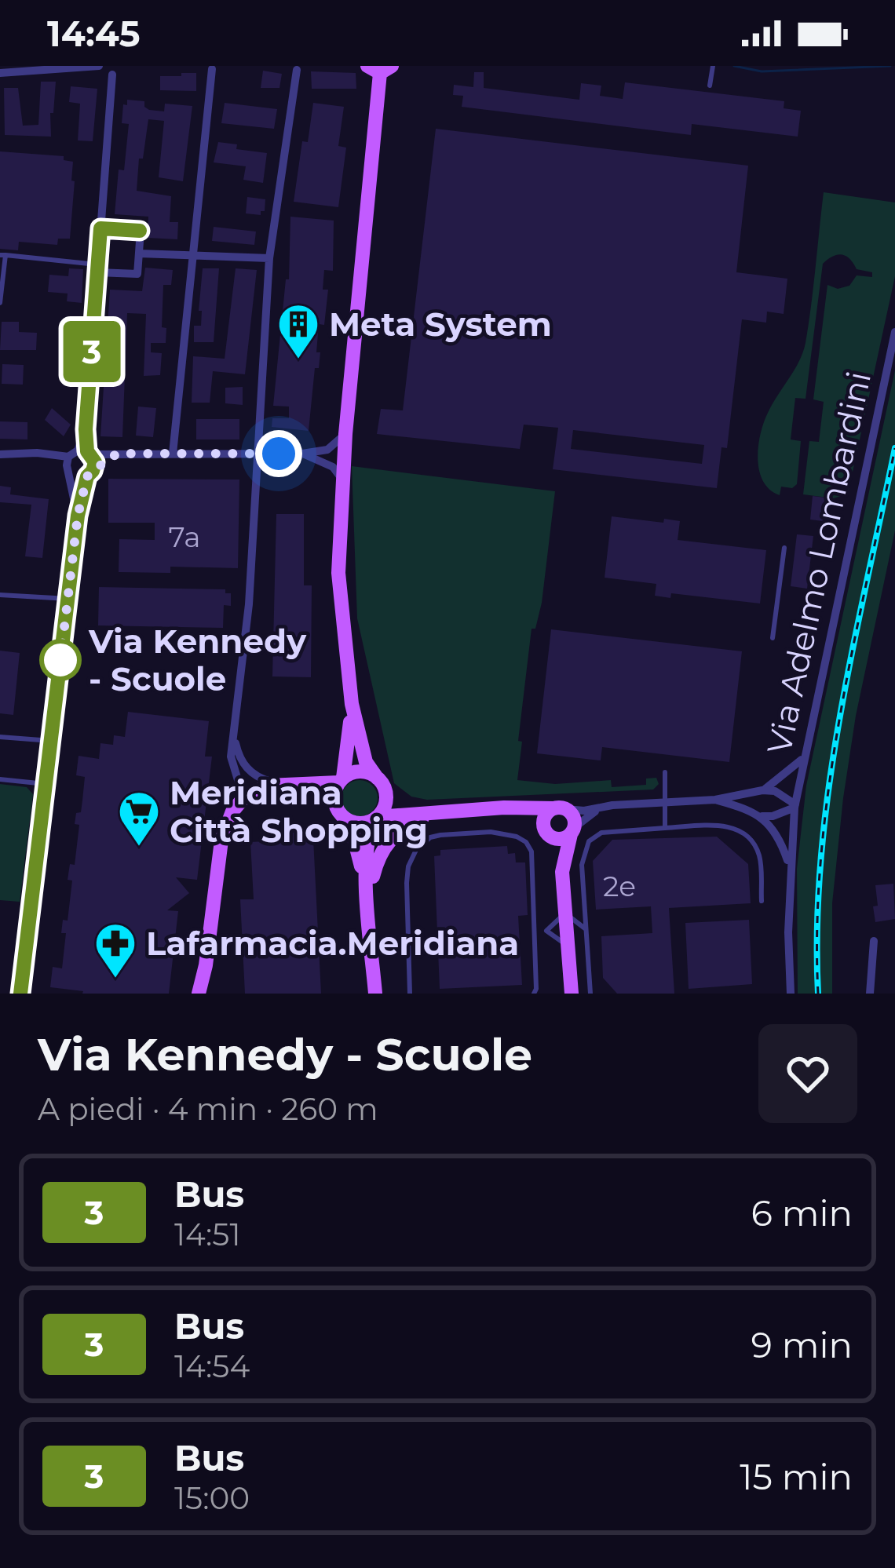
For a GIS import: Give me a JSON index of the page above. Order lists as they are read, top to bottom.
{
  "streets": {
    "street": ["Via Adelmo Lombardini"]
  },
  "places": {
    "building": ["Meta System"],
    "other": ["Via Kennedy - Scuole"],
    "supermarket": ["Meridiana Città Shopping"],
    "pharmacy": ["Lafarmacia.Meridiana"]
  },
  "lines": ["bus line 3"],
  "house_numbers": ["7a", "2e"],
  "page": {
    "status": "14:45",
    "on_map": "3",
    "heading": ["Via Kennedy - Scuole", "A piedi · 4 min · 260 m"],
    "list": [
      {
        "mark": "3",
        "name": "Bus",
        "note": "14:51",
        "value": "6 min"
      },
      {
        "mark": "3",
        "name": "Bus",
        "note": "14:54",
        "value": "9 min"
      },
      {
        "mark": "3",
        "name": "Bus",
        "note": "15:00",
        "value": "15 min"
      }
    ]
  }
}
